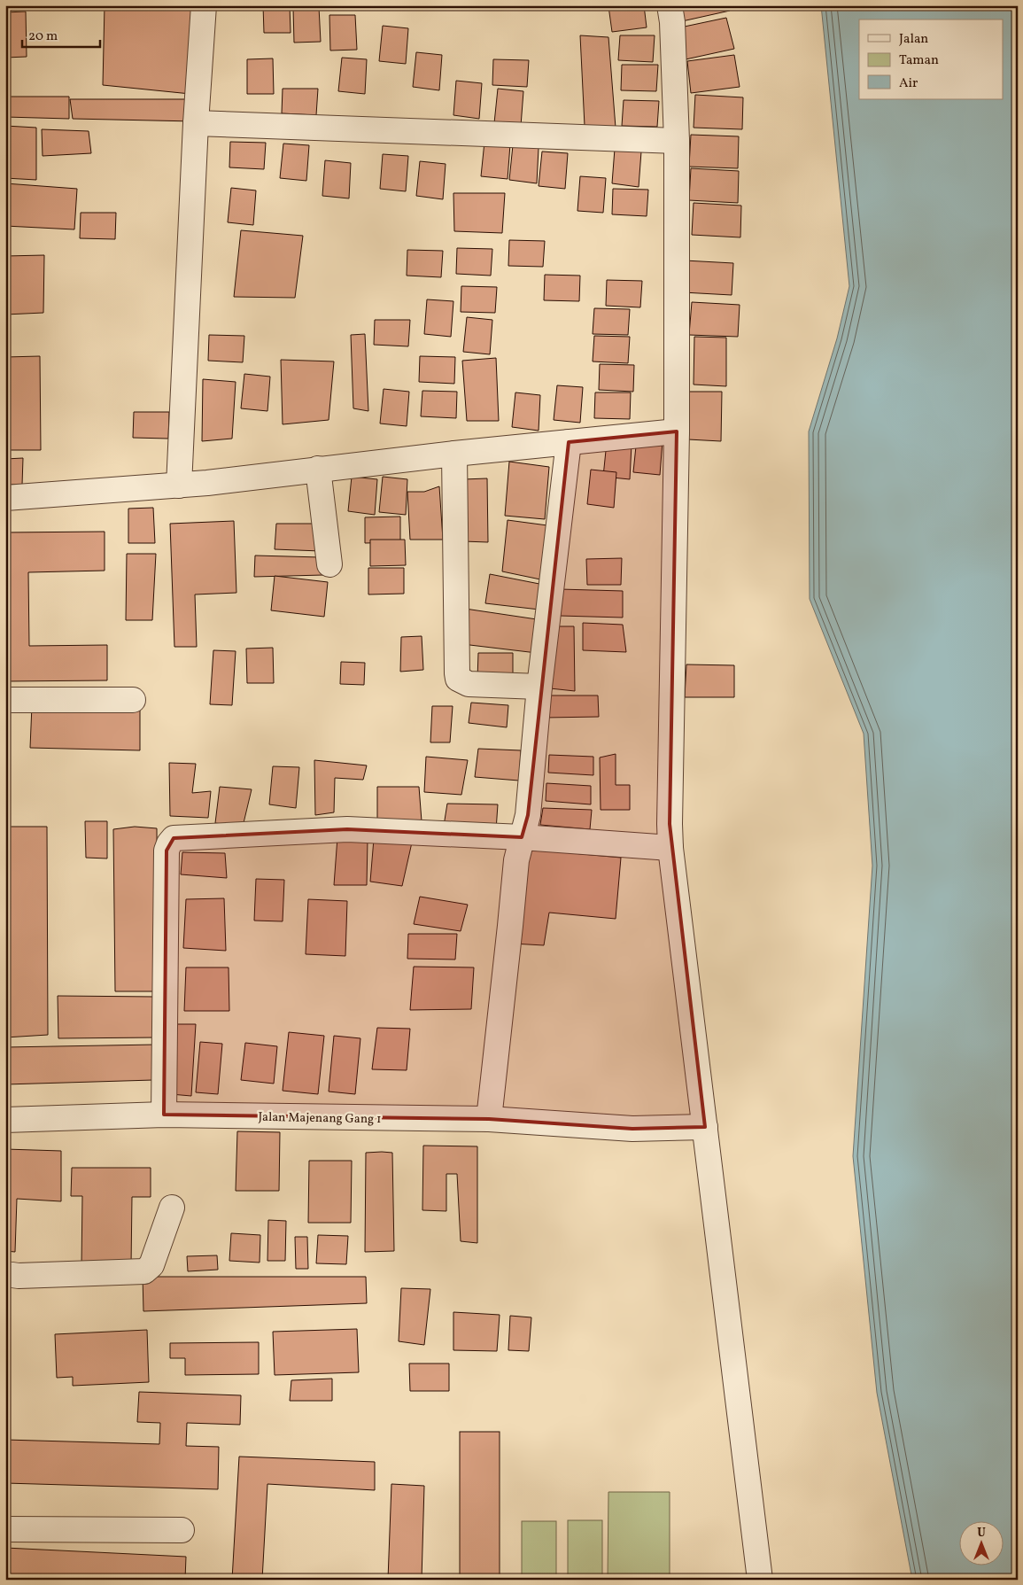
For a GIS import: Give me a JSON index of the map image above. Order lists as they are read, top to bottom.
{
  "streets": {
    "street": ["Jalan Majenang Gang 1"]
  },
  "legend": ["Jalan", "Taman", "Air"],
  "scale_bar": "20 m",
  "north": "top"
}
